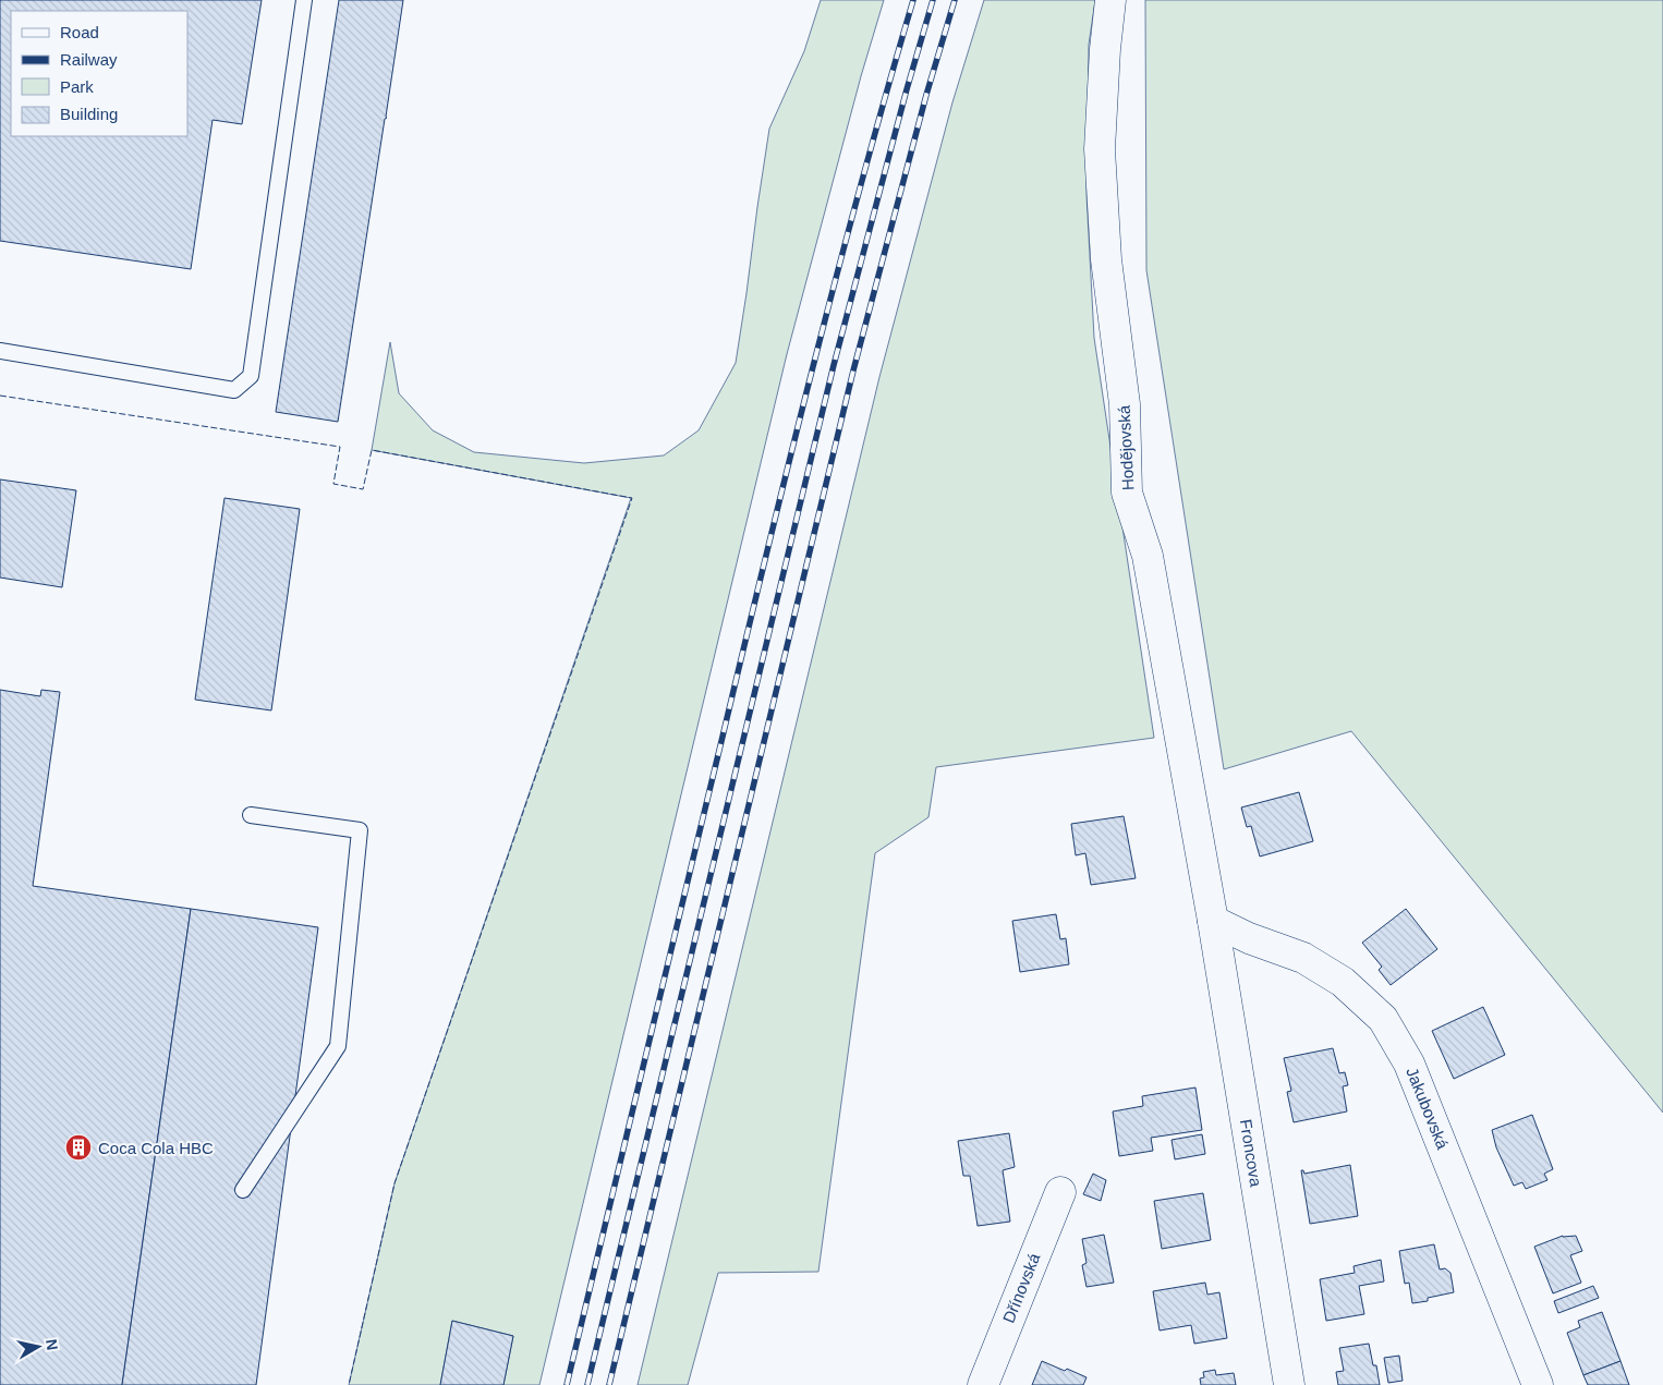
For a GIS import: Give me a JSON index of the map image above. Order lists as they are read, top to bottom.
{
  "streets": {
    "street": [
      "Hodějovská",
      "Jakubovská",
      "Froncova",
      "Dřínovská"
    ]
  },
  "crossings": [
    ["Hodějovská", "Jakubovská"],
    ["Hodějovská", "Froncova"],
    ["Jakubovská", "Froncova"]
  ],
  "places": {
    "building": ["Coca Cola HBC"]
  },
  "legend": [
    "Road",
    "Railway",
    "Park",
    "Building"
  ],
  "north": "right"
}
